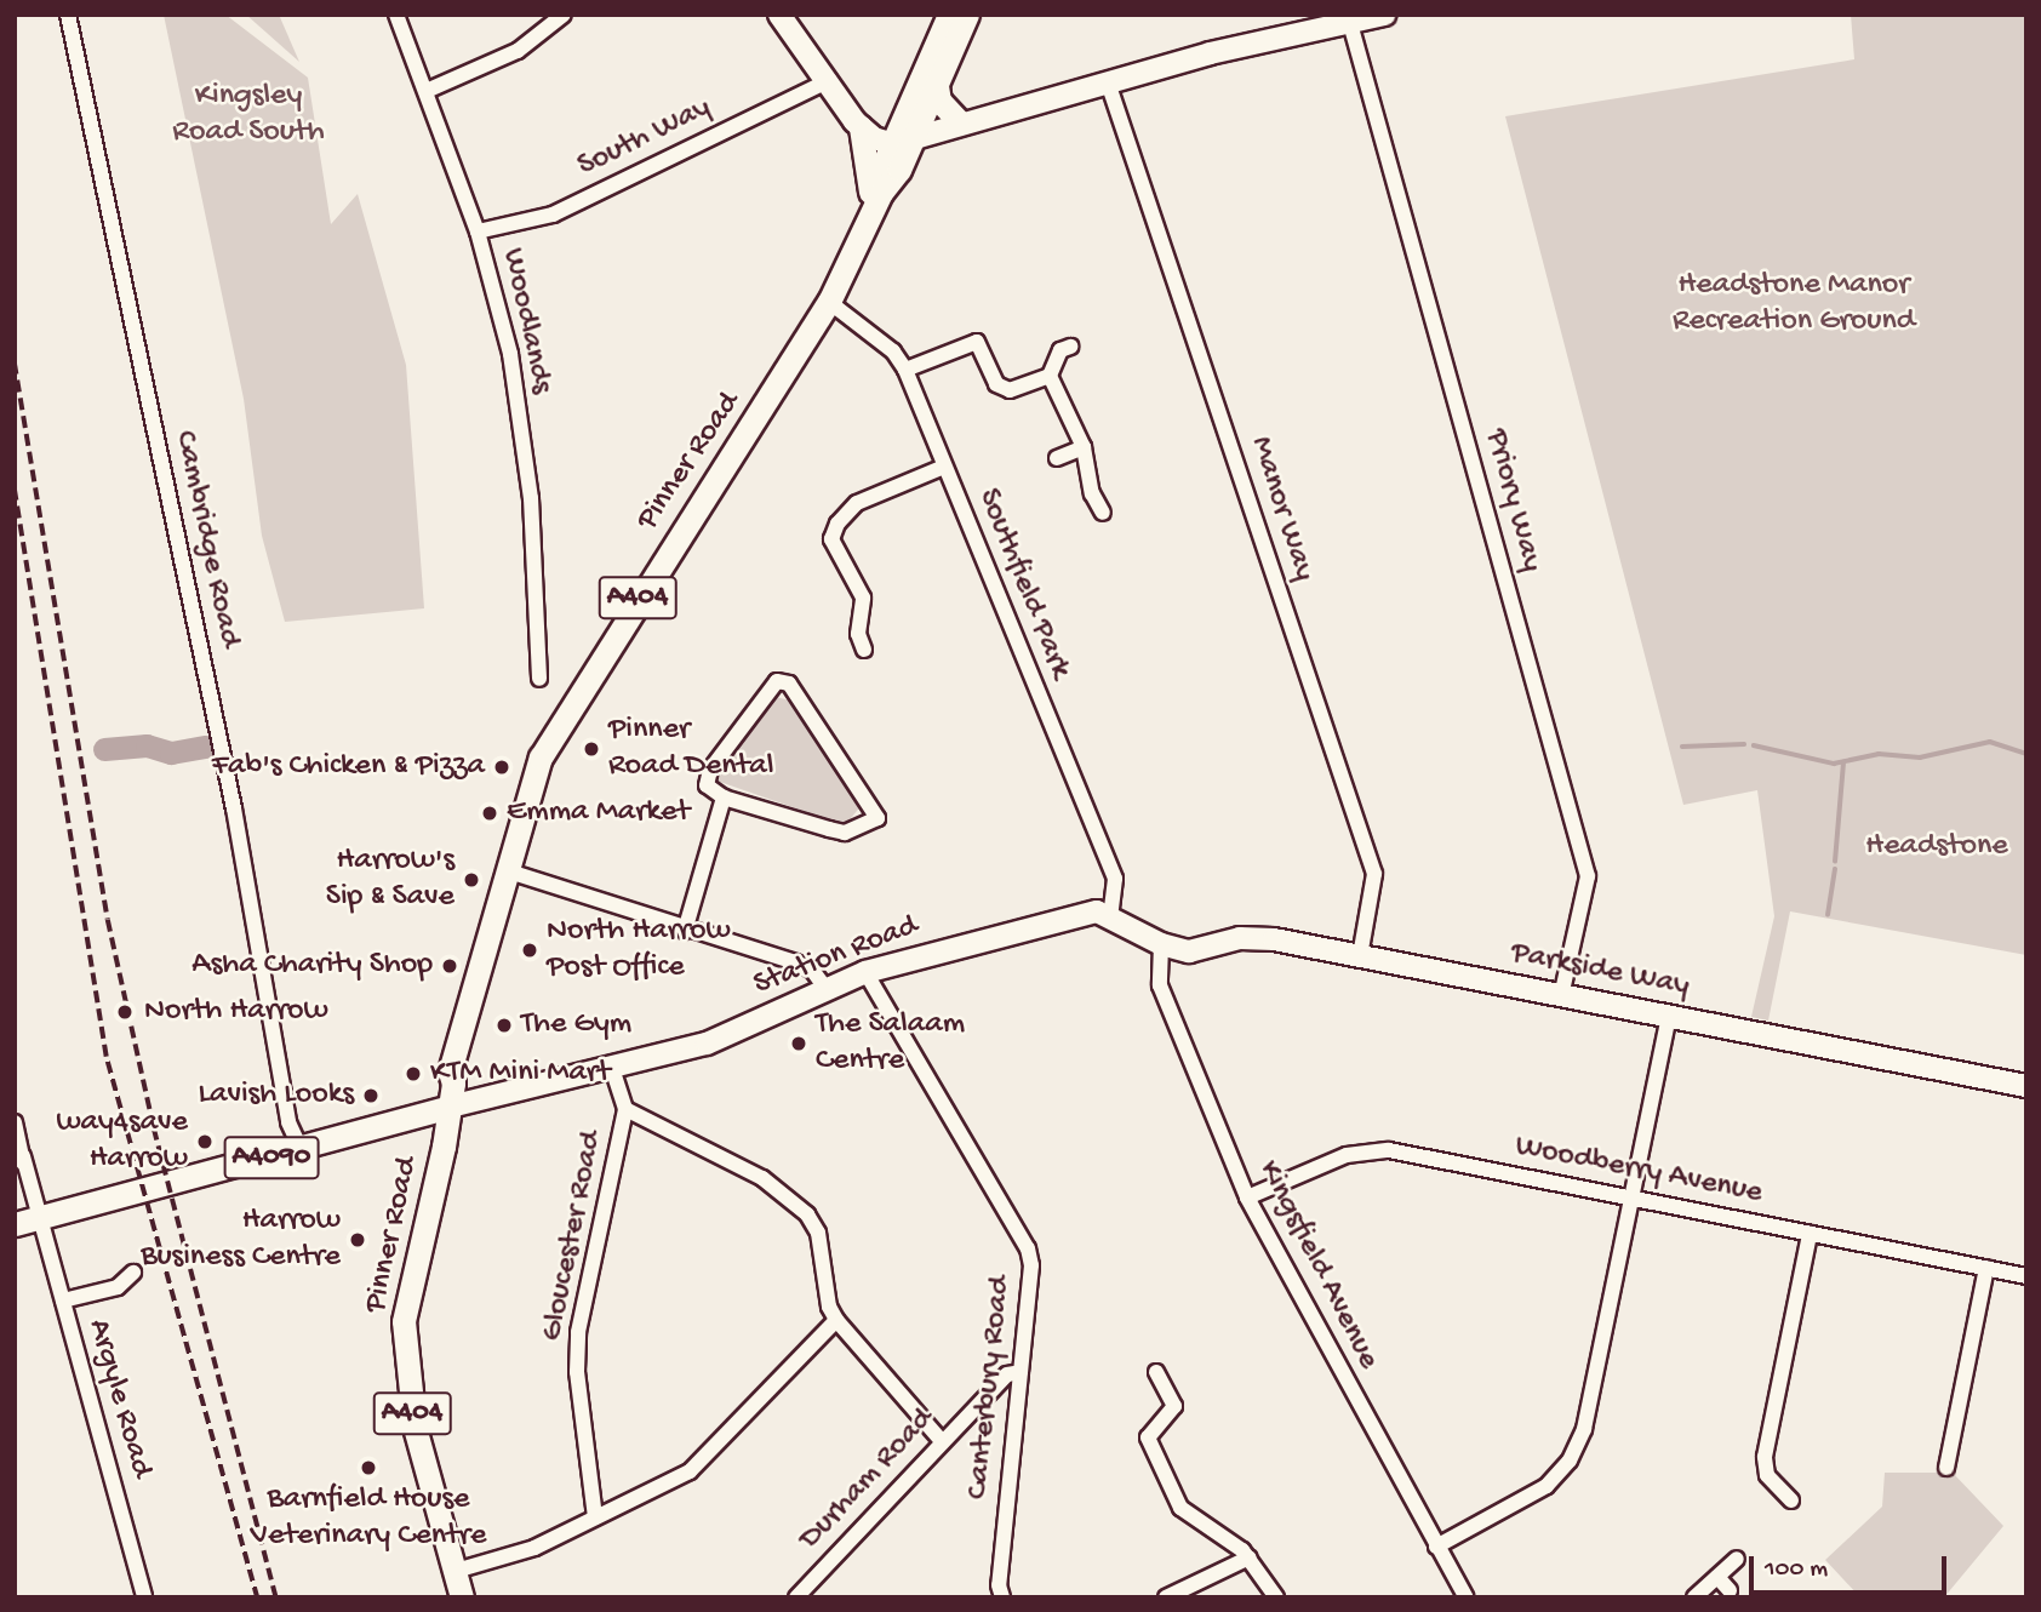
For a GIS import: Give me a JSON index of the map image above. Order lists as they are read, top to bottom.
{
  "streets": {
    "main road": [
      "Pinner Road",
      "A404",
      "Station Road",
      "A4090"
    ],
    "street": [
      "South Way",
      "Woodlands",
      "Priory Way",
      "Manor Way",
      "Cambridge Road",
      "Southfield Park",
      "Parkside Way",
      "Woodberry Avenue",
      "Gloucester Road",
      "Kingsfield Avenue",
      "Canterbury Road",
      "Argyle Road",
      "Durham Road"
    ]
  },
  "crossings": [
    ["South Way", "Woodlands"],
    ["Pinner Road", "Southfield Park"],
    ["Pinner Road", "A404"],
    ["Pinner Road", "Station Road"],
    ["Priory Way", "Parkside Way"],
    ["Manor Way", "Parkside Way"],
    ["Cambridge Road", "Station Road"],
    ["Southfield Park", "Station Road"],
    ["Station Road", "Parkside Way"],
    ["Station Road", "A4090"],
    ["Station Road", "Gloucester Road"],
    ["Station Road", "Kingsfield Avenue"],
    ["Station Road", "Canterbury Road"],
    ["Station Road", "Argyle Road"],
    ["Parkside Way", "Kingsfield Avenue"],
    ["A4090", "Argyle Road"],
    ["Woodberry Avenue", "Kingsfield Avenue"],
    ["Canterbury Road", "Durham Road"]
  ],
  "parks": ["Kingsley Road South", "Headstone Manor Recreation Ground", "Headstone"],
  "places": [
    "Pinner Road Dental",
    "Fab's Chicken & Pizza",
    "Emma Market",
    "Harrow's Sip & Save",
    "North Harrow Post Office",
    "Asha Charity Shop",
    "North Harrow",
    "The Gym",
    "The Salaam Centre",
    "KTM Mini Mart",
    "Lavish Looks",
    "way4save Harrow",
    "Harrow Business Centre",
    "Barnfield House Veterinary Centre"
  ],
  "scale_bar": "100 m"
}
